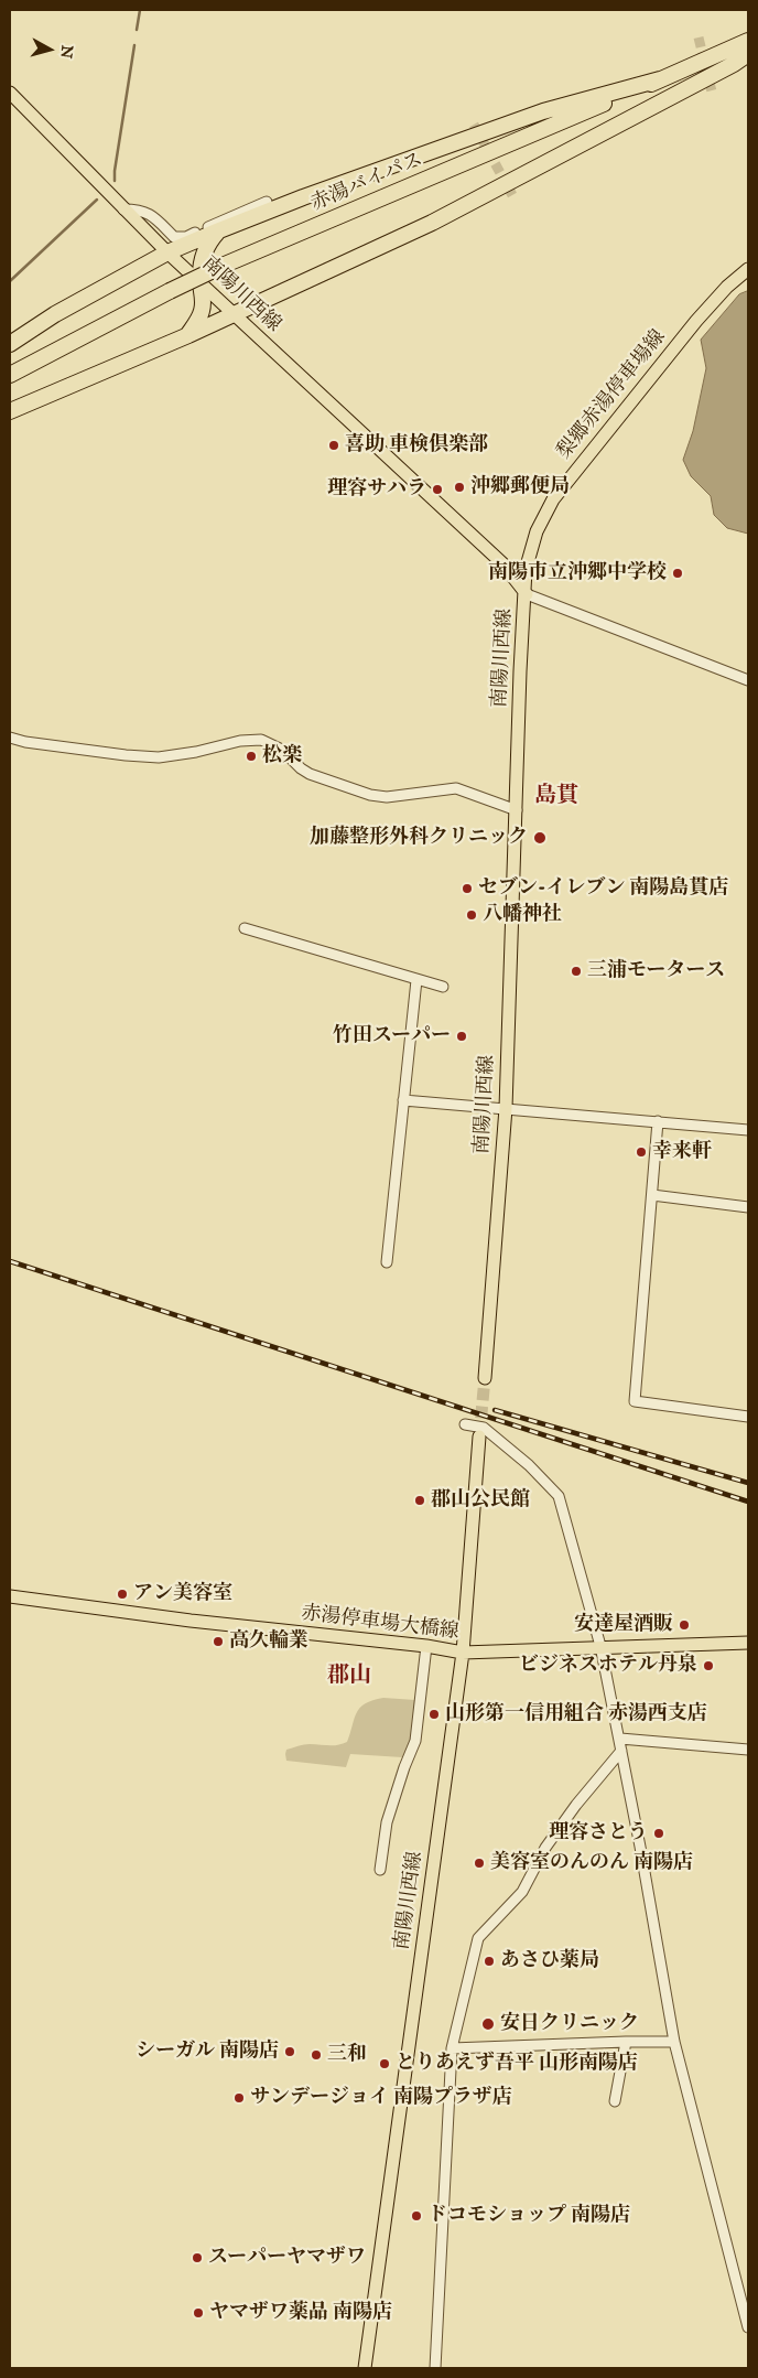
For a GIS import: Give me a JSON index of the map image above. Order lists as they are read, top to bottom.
{
  "streets": {
    "highway": ["赤湯バイパス"],
    "main road": ["南陽川西線", "梨郷赤湯停車場線", "赤湯停車場大橋線"]
  },
  "crossings": [
    ["南陽川西線", "梨郷赤湯停車場線"],
    ["南陽川西線", "赤湯停車場大橋線"]
  ],
  "districts": ["島貫", "郡山"],
  "places": [
    "喜助 車検倶楽部",
    "沖郷郵便局",
    "理容サハラ",
    "南陽市立沖郷中学校",
    "松楽",
    "加藤整形外科クリニック",
    "セブン-イレブン 南陽島貫店",
    "八幡神社",
    "三浦モータース",
    "竹田スーパー",
    "幸来軒",
    "郡山公民館",
    "アン美容室",
    "安達屋酒販",
    "高久輪業",
    "ビジネスホテル丹泉",
    "山形第一信用組合 赤湯西支店",
    "理容さとう",
    "美容室のんのん 南陽店",
    "あさひ薬局",
    "安日クリニック",
    "シーガル 南陽店",
    "三和",
    "とりあえず吾平 山形南陽店",
    "サンデージョイ 南陽プラザ店",
    "ドコモショップ 南陽店",
    "スーパーヤマザワ",
    "ヤマザワ薬品 南陽店"
  ],
  "north": "right"
}
